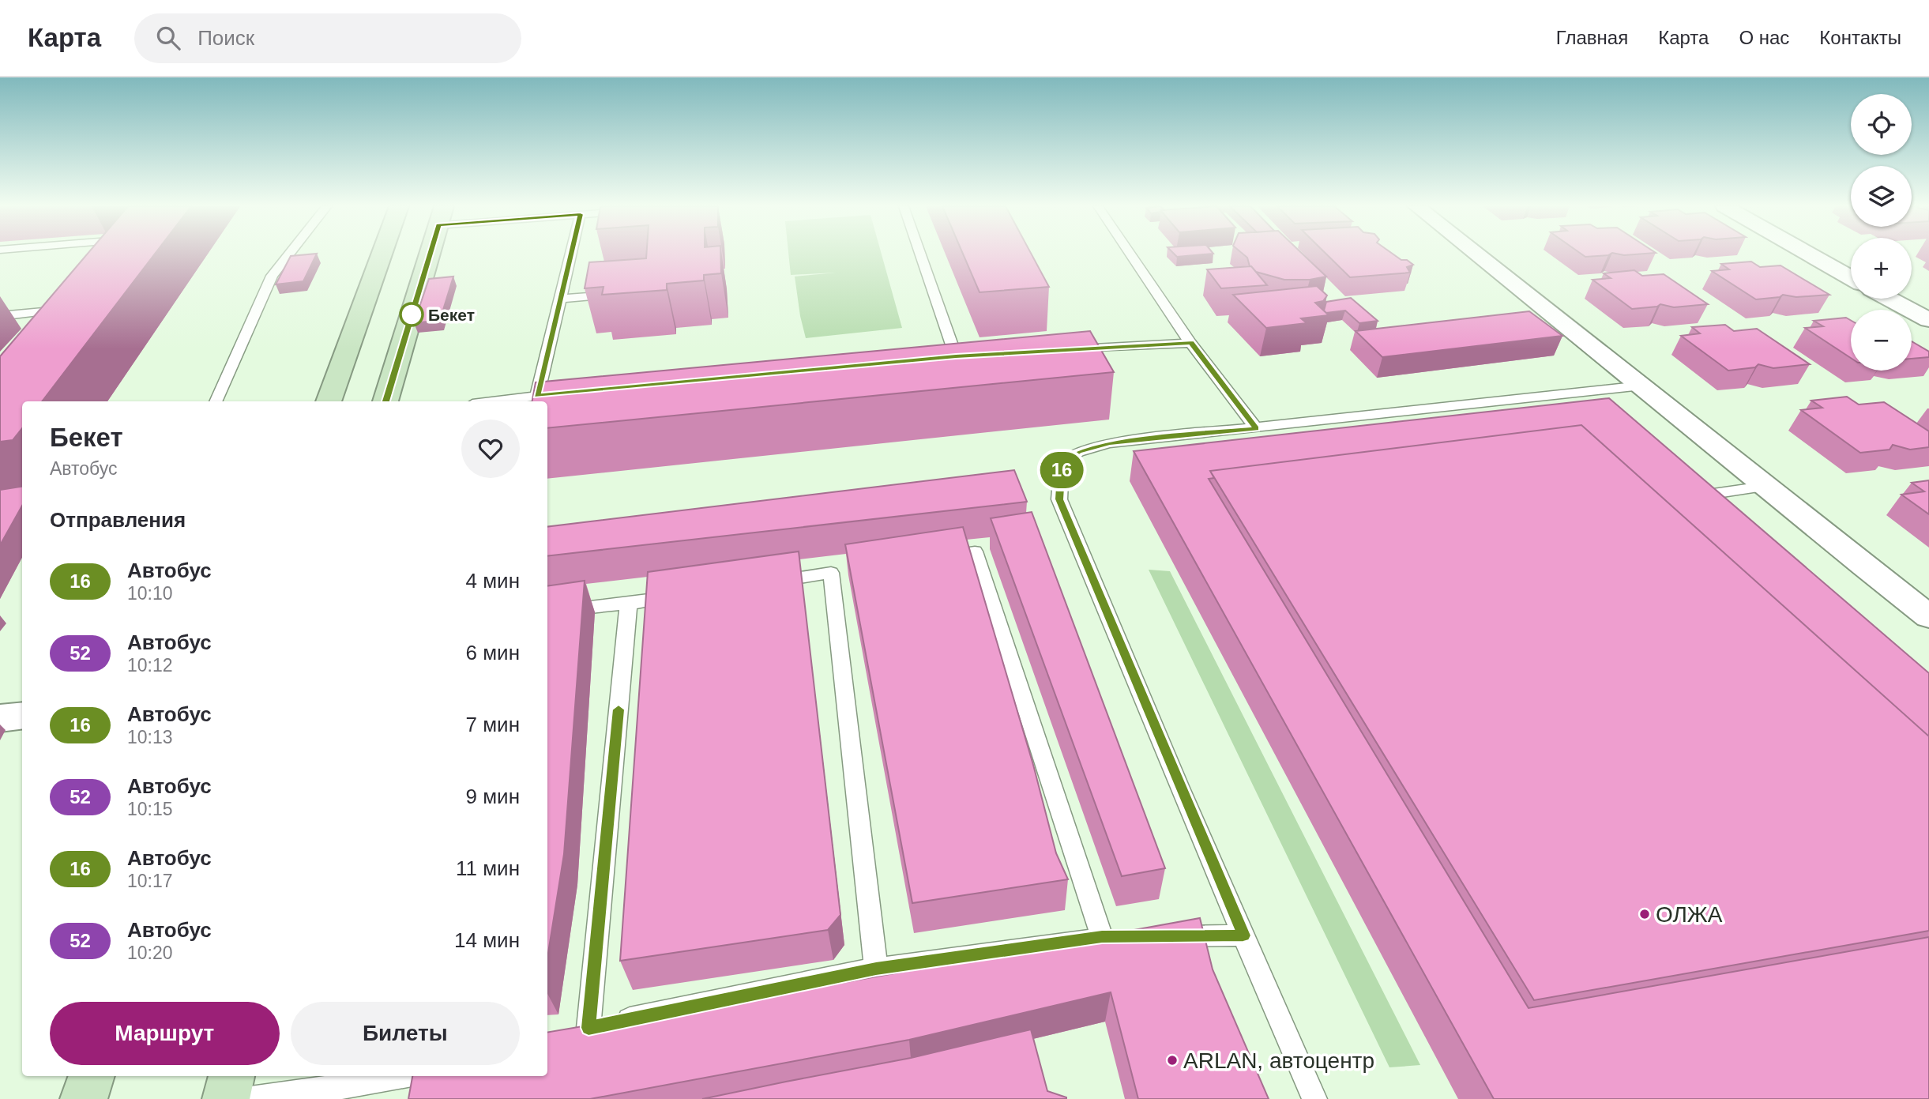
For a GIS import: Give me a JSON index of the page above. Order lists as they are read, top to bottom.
{
  "places": ["Бекет", "ОЛЖА", "ARLAN, автоцентр"],
  "lines": ["bus line 16"],
  "page": {
    "header": "Карта",
    "search": "Поиск",
    "nav": [
      "Главная",
      "Карта",
      "О нас",
      "Контакты"
    ],
    "on_map": "16",
    "map_buttons": ["+", "−"],
    "heading": [
      ["Бекет", "Автобус"],
      "Отправления"
    ],
    "list": [
      {
        "mark": "16",
        "name": "Автобус",
        "note": "10:10",
        "value": "4 мин"
      },
      {
        "mark": "52",
        "name": "Автобус",
        "note": "10:12",
        "value": "6 мин"
      },
      {
        "mark": "16",
        "name": "Автобус",
        "note": "10:13",
        "value": "7 мин"
      },
      {
        "mark": "52",
        "name": "Автобус",
        "note": "10:15",
        "value": "9 мин"
      },
      {
        "mark": "16",
        "name": "Автобус",
        "note": "10:17",
        "value": "11 мин"
      },
      {
        "mark": "52",
        "name": "Автобус",
        "note": "10:20",
        "value": "14 мин"
      }
    ],
    "buttons": ["Маршрут", "Билеты"]
  }
}
